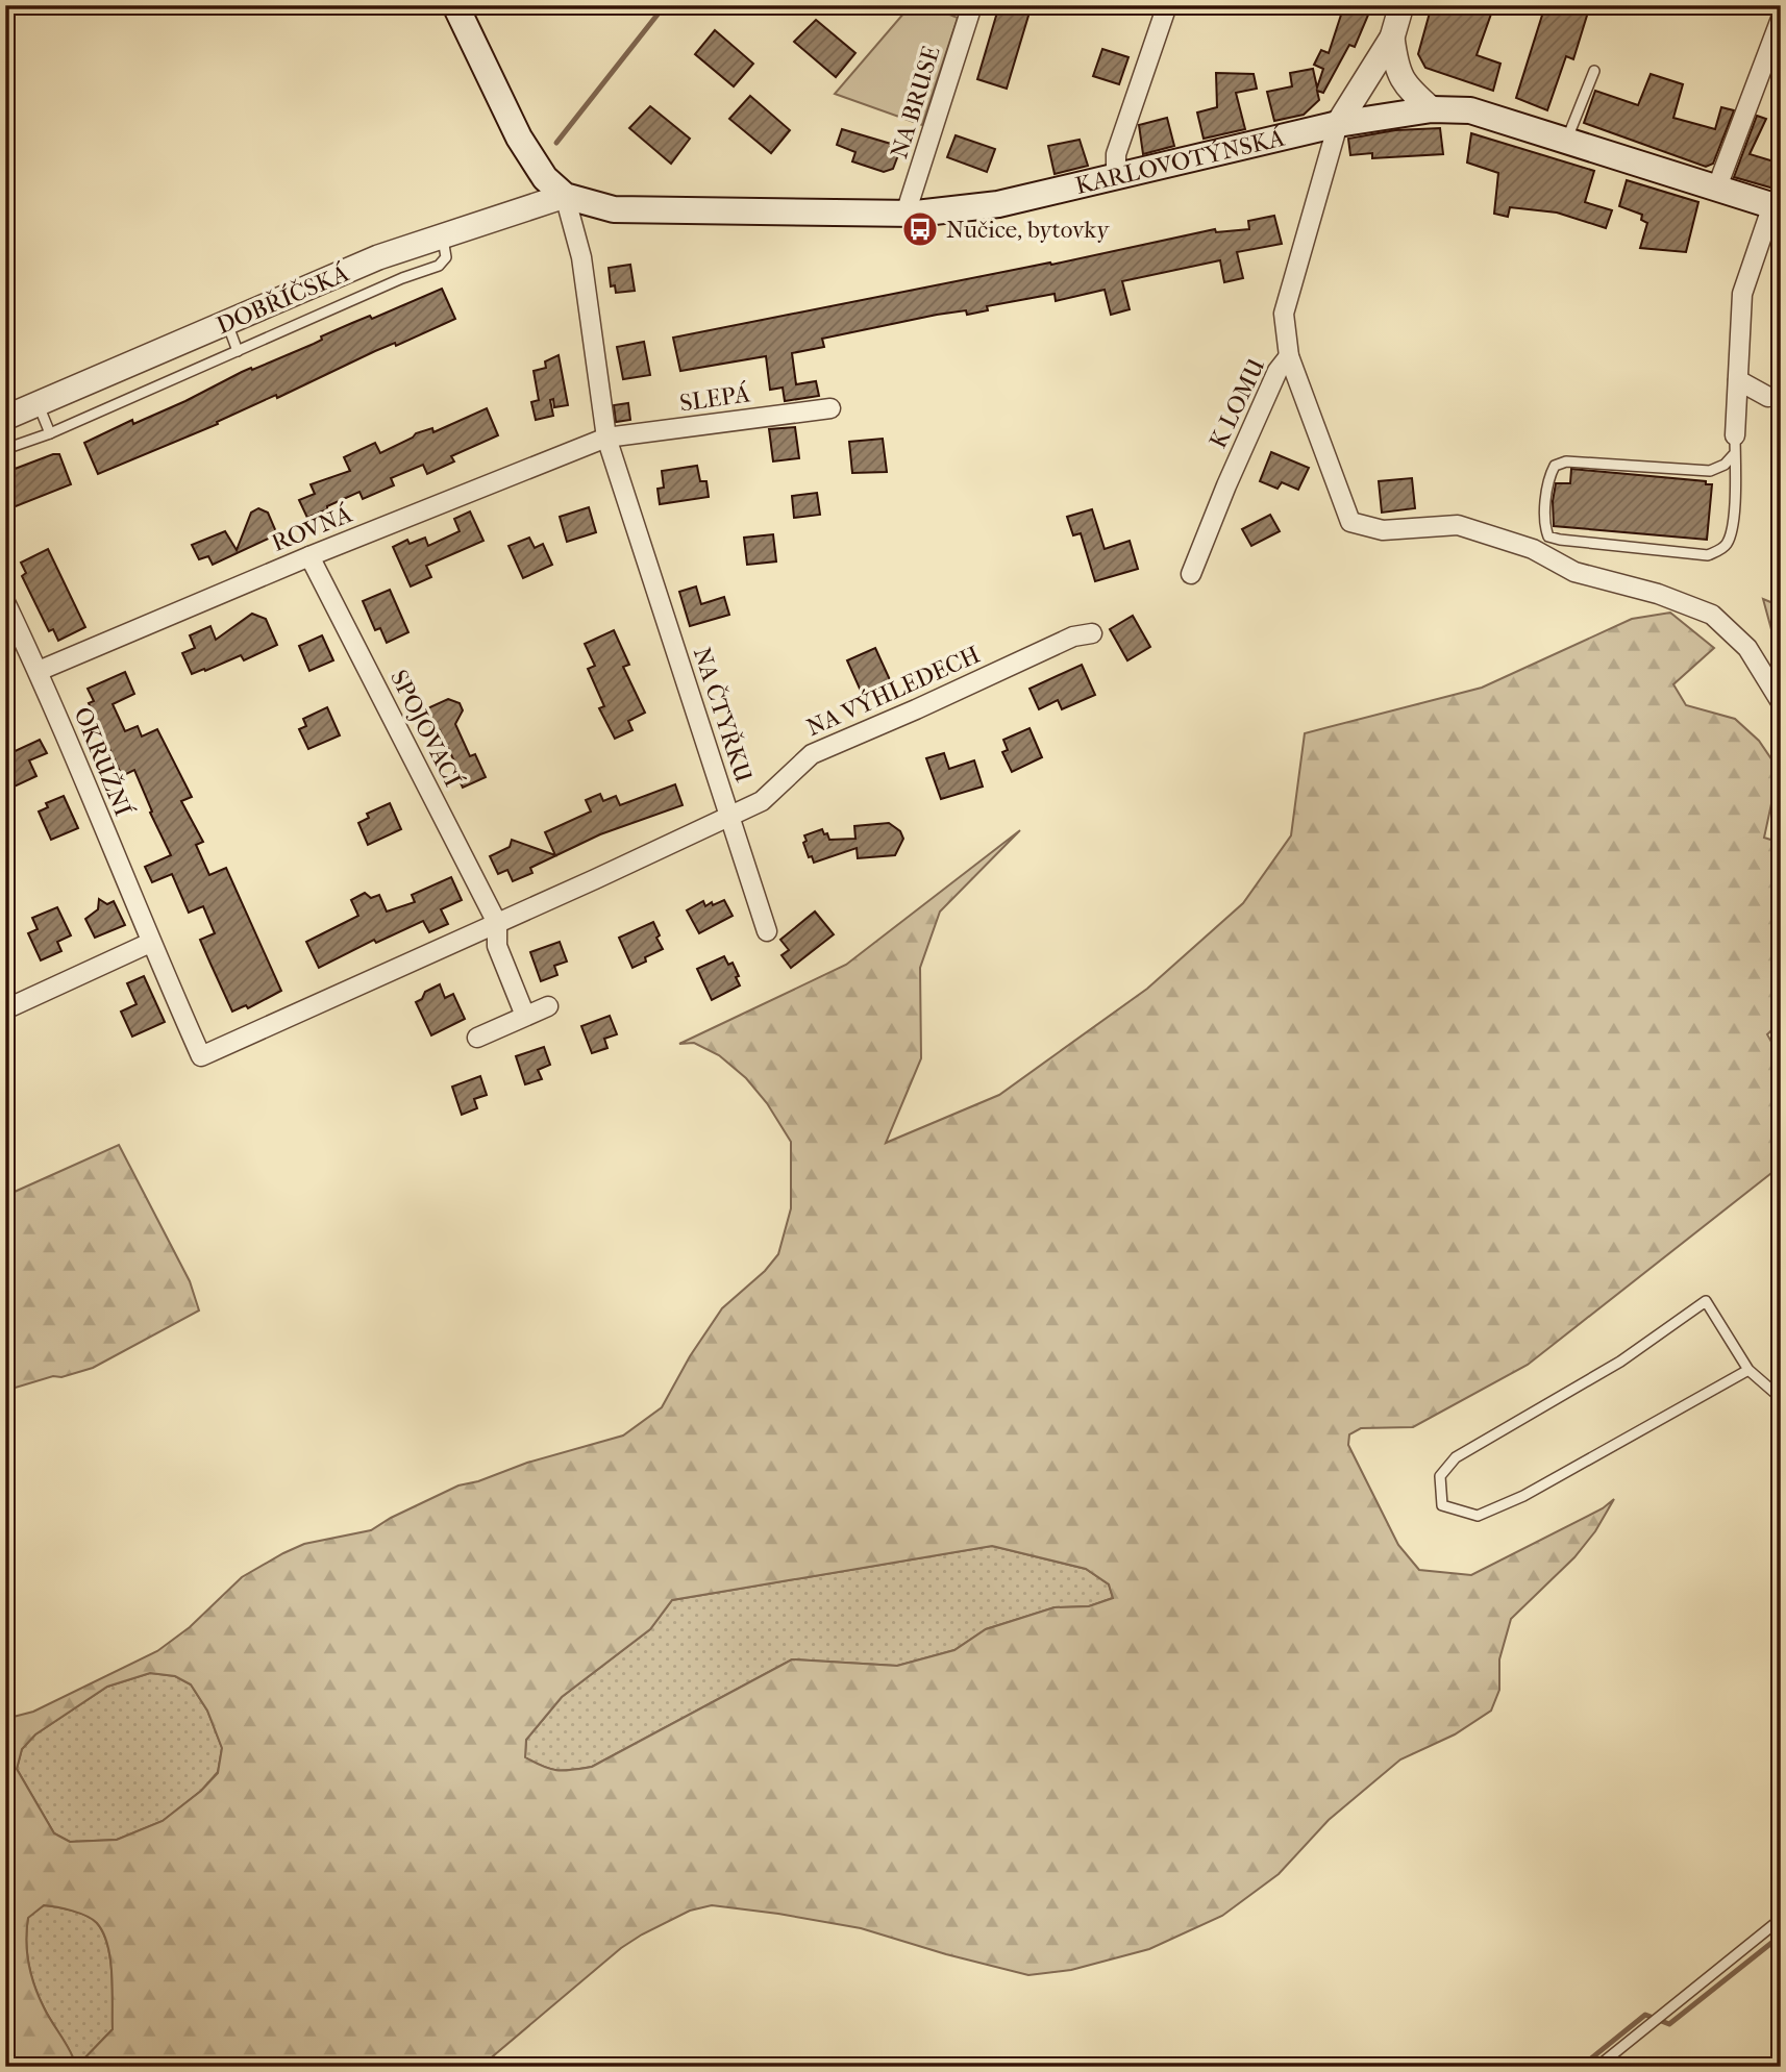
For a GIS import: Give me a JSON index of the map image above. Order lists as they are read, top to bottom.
{
  "streets": {
    "main road": ["KARLOVOTÝNSKÁ"],
    "street": [
      "NA BRUSE",
      "DOBŘÍČSKÁ",
      "SLEPÁ",
      "K LOMU",
      "ROVNÁ",
      "NA VÝHLEDECH",
      "NA ČTYŘKU",
      "SPOJOVACÍ",
      "OKRUŽNÍ"
    ]
  },
  "crossings": [
    ["NA BRUSE", "KARLOVOTÝNSKÁ"],
    ["KARLOVOTÝNSKÁ", "DOBŘÍČSKÁ"],
    ["KARLOVOTÝNSKÁ", "K LOMU"],
    ["KARLOVOTÝNSKÁ", "NA ČTYŘKU"],
    ["DOBŘÍČSKÁ", "NA ČTYŘKU"],
    ["SLEPÁ", "ROVNÁ"],
    ["SLEPÁ", "NA ČTYŘKU"],
    ["ROVNÁ", "NA ČTYŘKU"],
    ["ROVNÁ", "SPOJOVACÍ"],
    ["ROVNÁ", "OKRUŽNÍ"],
    ["NA VÝHLEDECH", "NA ČTYŘKU"],
    ["NA ČTYŘKU", "SPOJOVACÍ"],
    ["NA ČTYŘKU", "OKRUŽNÍ"]
  ],
  "places": {
    "bus stop": ["Nučice, bytovky"]
  }
}
